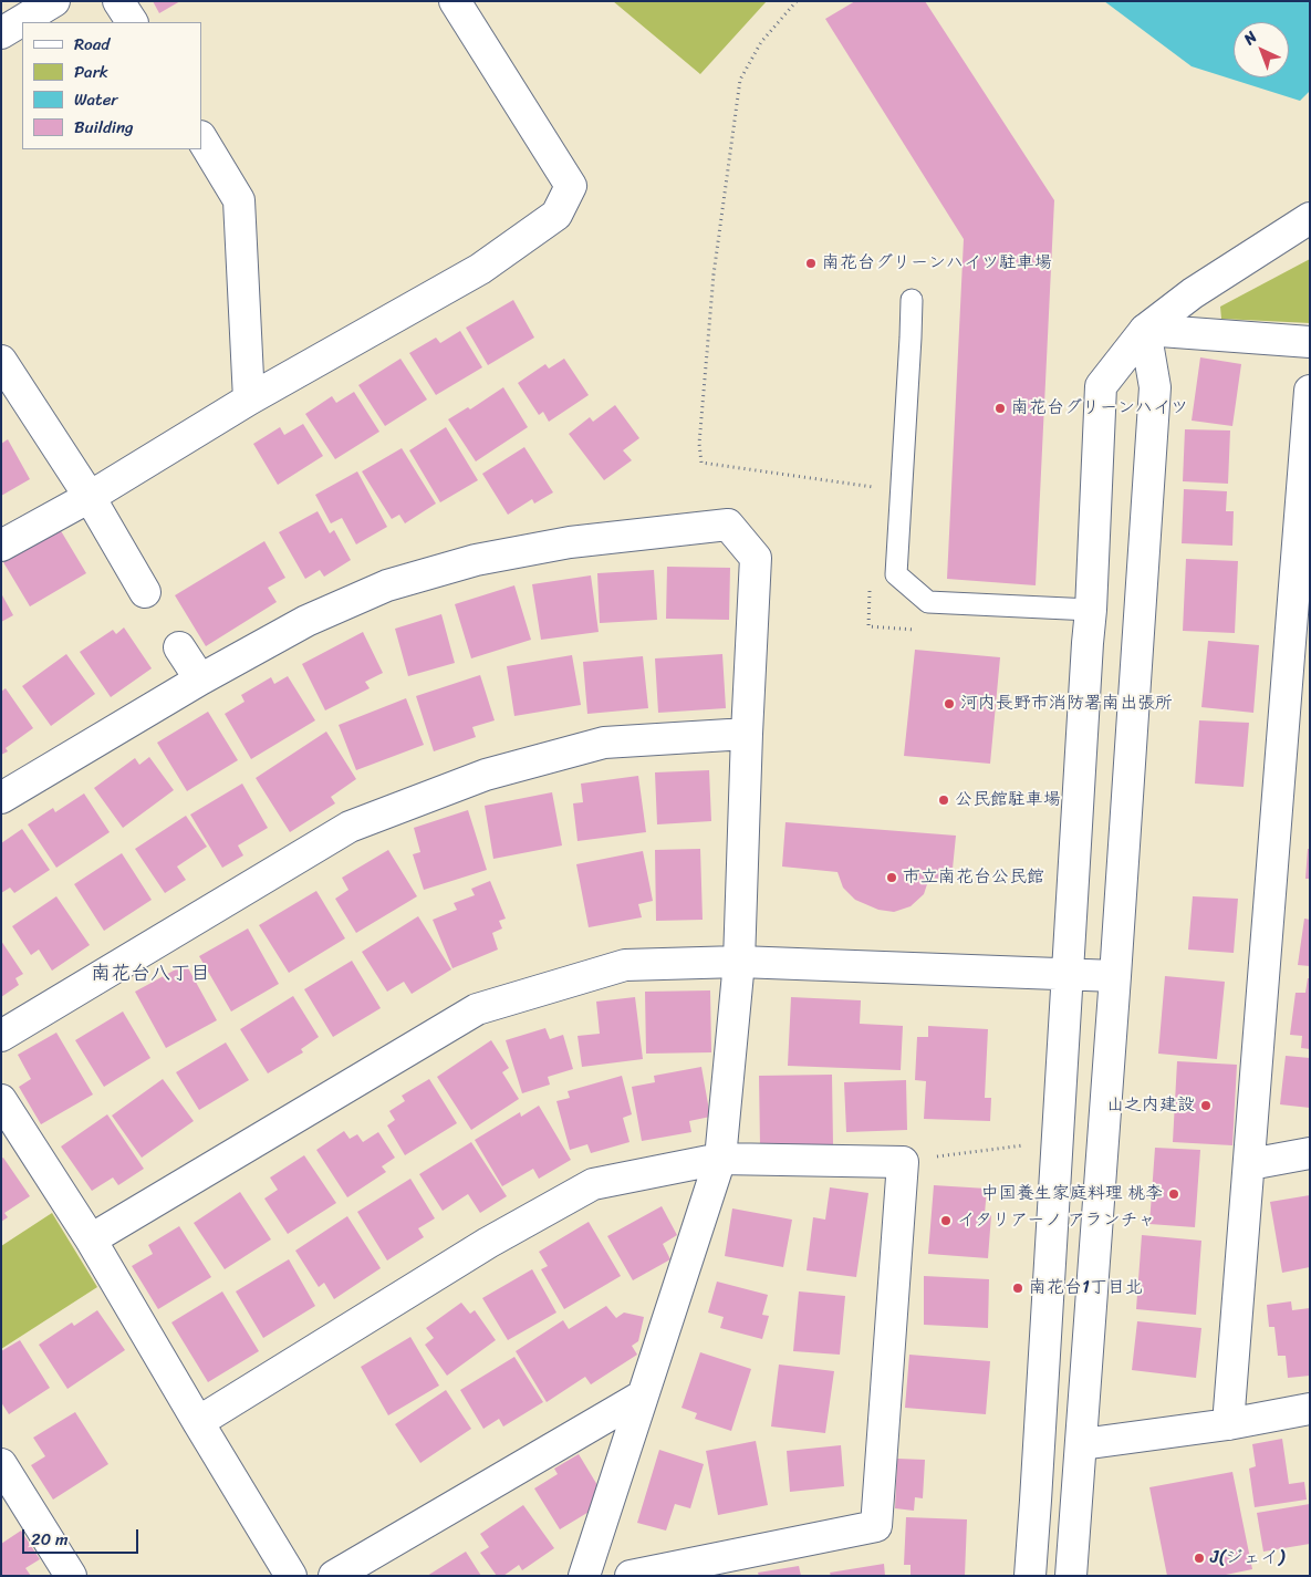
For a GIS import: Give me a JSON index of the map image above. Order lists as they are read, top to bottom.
{
  "districts": ["南花台八丁目"],
  "places": [
    "南花台グリーンハイツ駐車場",
    "南花台グリーンハイツ",
    "河内長野市消防署南出張所",
    "公民館駐車場",
    "市立南花台公民館",
    "山之内建設",
    "中国養生家庭料理 桃李",
    "イタリアーノ アランチャ",
    "南花台1丁目北",
    "J(ジェイ)"
  ],
  "legend": [
    "Road",
    "Park",
    "Water",
    "Building"
  ],
  "scale_bar": "20 m",
  "north": "top left"
}
